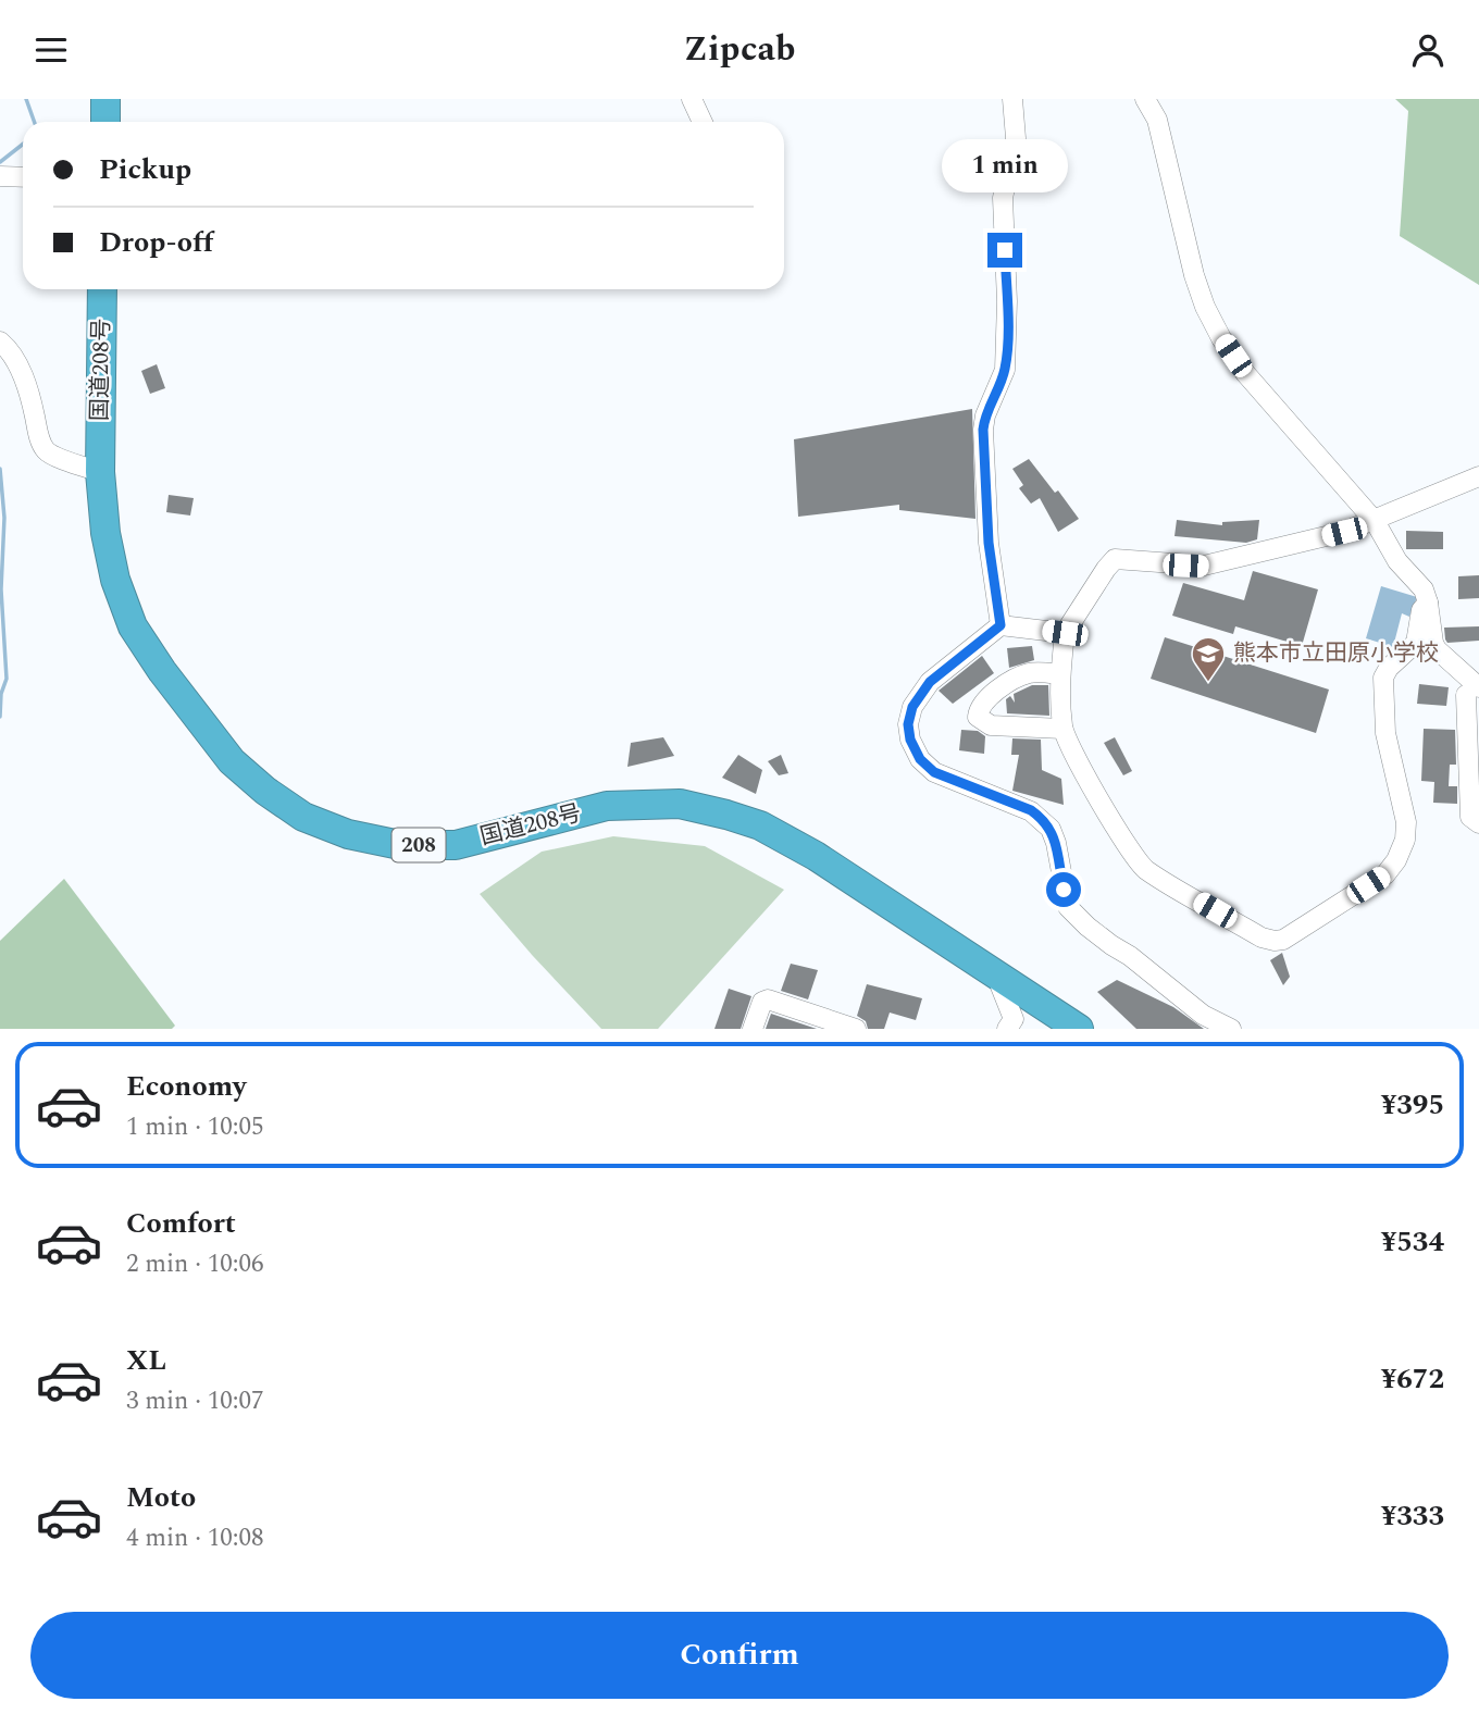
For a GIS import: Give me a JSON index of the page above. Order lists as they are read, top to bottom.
{
  "streets": {
    "highway": ["国道208号", "208"]
  },
  "places": {
    "school or university": ["熊本市立田原小学校"]
  },
  "page": {
    "header": "Zipcab",
    "banner": ["Pickup", "Drop-off"],
    "bubble": "1 min",
    "list": [
      {
        "name": "Economy",
        "note": "1 min · 10:05",
        "value": "¥395"
      },
      {
        "name": "Comfort",
        "note": "2 min · 10:06",
        "value": "¥534"
      },
      {
        "name": "XL",
        "note": "3 min · 10:07",
        "value": "¥672"
      },
      {
        "name": "Moto",
        "note": "4 min · 10:08",
        "value": "¥333"
      }
    ],
    "buttons": "Confirm"
  }
}
